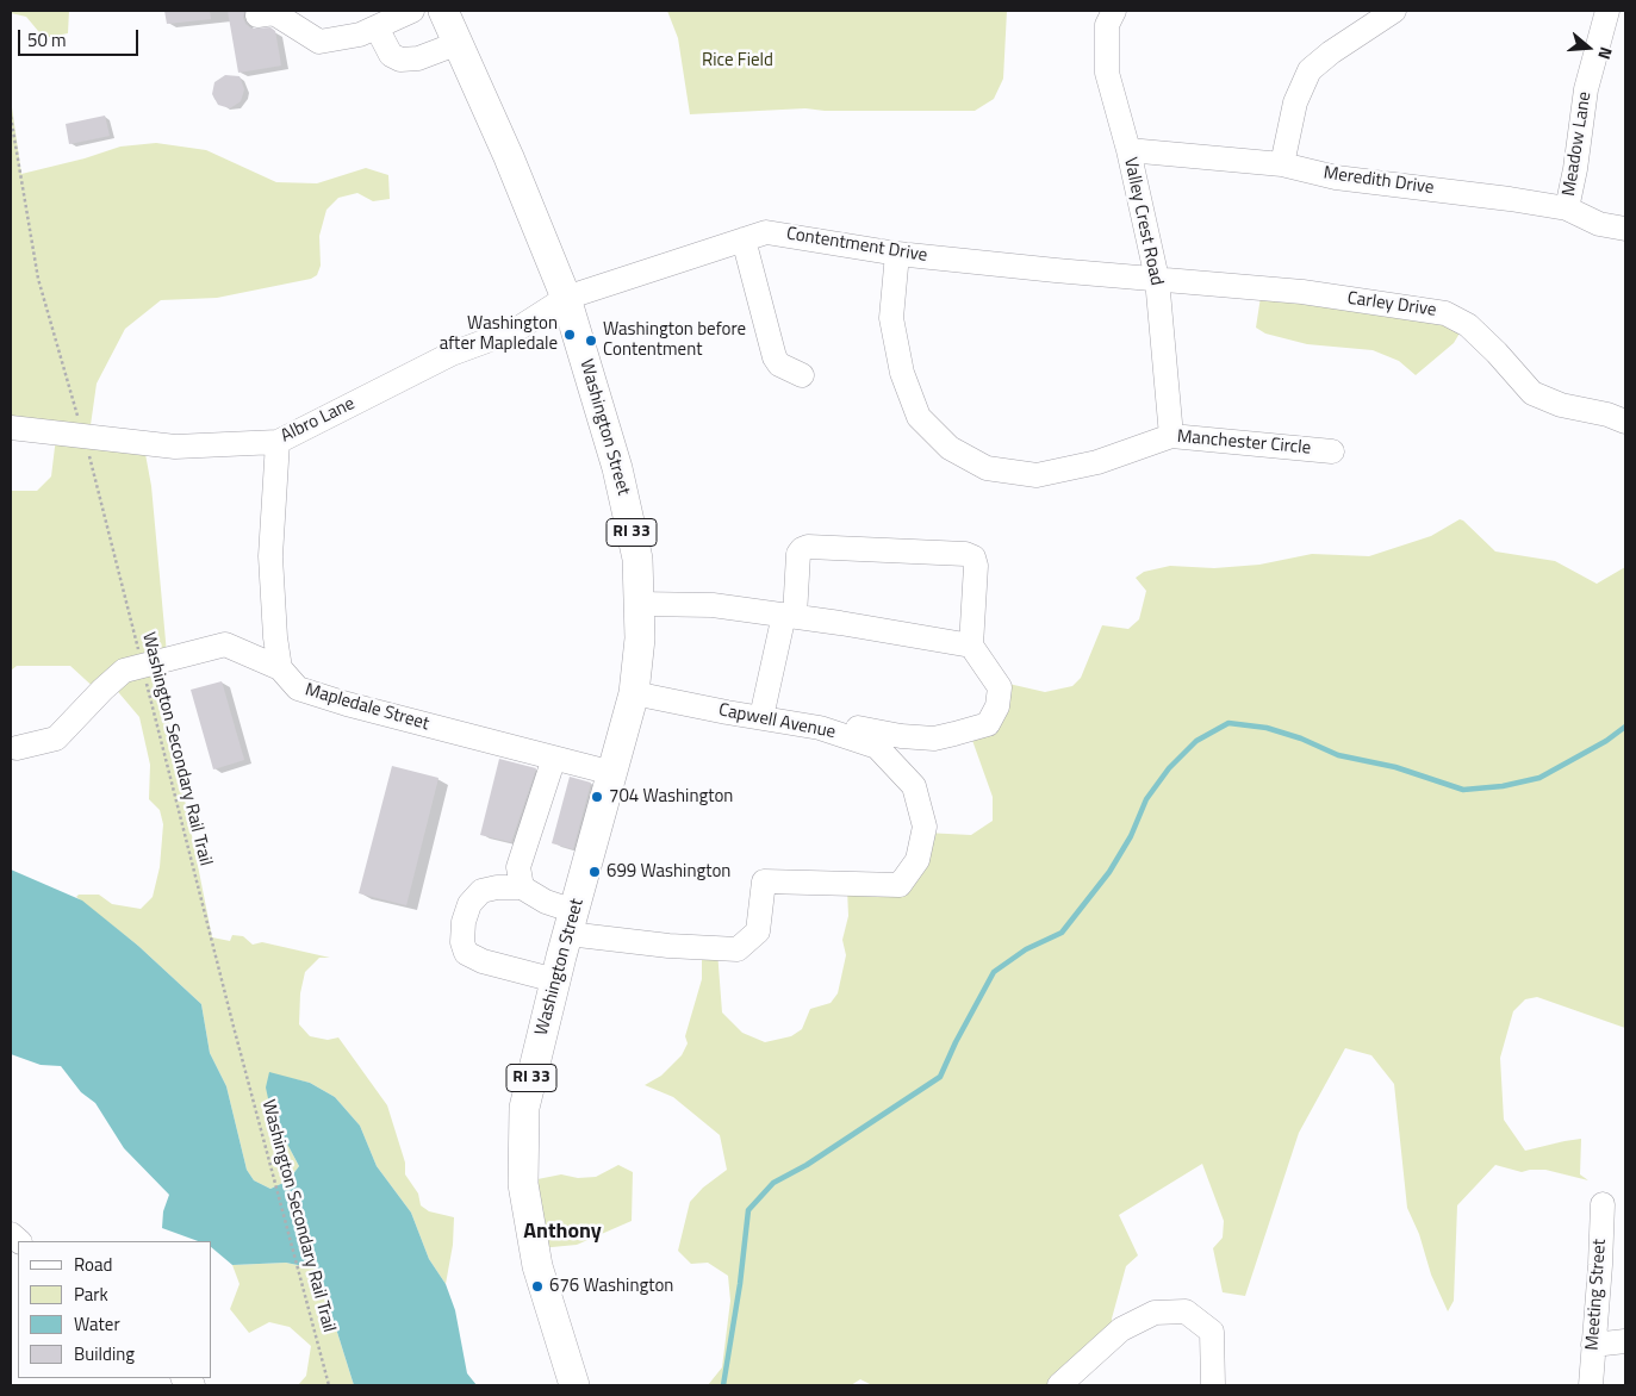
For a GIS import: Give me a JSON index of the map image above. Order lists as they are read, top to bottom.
{
  "streets": {
    "main road": ["Washington Street", "RI 33"],
    "street": [
      "Meadow Lane",
      "Meredith Drive",
      "Valley Crest Road",
      "Contentment Drive",
      "Carley Drive",
      "Albro Lane",
      "Manchester Circle",
      "Mapledale Street",
      "Capwell Avenue",
      "Meeting Street"
    ],
    "path": ["Washington Secondary Rail Trail"]
  },
  "crossings": [
    ["Meadow Lane", "Meredith Drive"],
    ["Meredith Drive", "Valley Crest Road"],
    ["Valley Crest Road", "Contentment Drive"],
    ["Valley Crest Road", "Carley Drive"],
    ["Valley Crest Road", "Manchester Circle"],
    ["Contentment Drive", "Carley Drive"],
    ["Contentment Drive", "Albro Lane"],
    ["Contentment Drive", "Washington Street"],
    ["Contentment Drive", "Manchester Circle"],
    ["Albro Lane", "Washington Street"],
    ["Albro Lane", "Washington Secondary Rail Trail"],
    ["Washington Street", "Mapledale Street"],
    ["Washington Street", "Capwell Avenue"]
  ],
  "districts": ["Anthony"],
  "parks": ["Rice Field"],
  "places": [
    "Washington after Mapledale",
    "Washington before Contentment",
    "704 Washington",
    "699 Washington",
    "676 Washington"
  ],
  "legend": [
    "Road",
    "Park",
    "Water",
    "Building"
  ],
  "scale_bar": "50 m",
  "north": "right"
}
